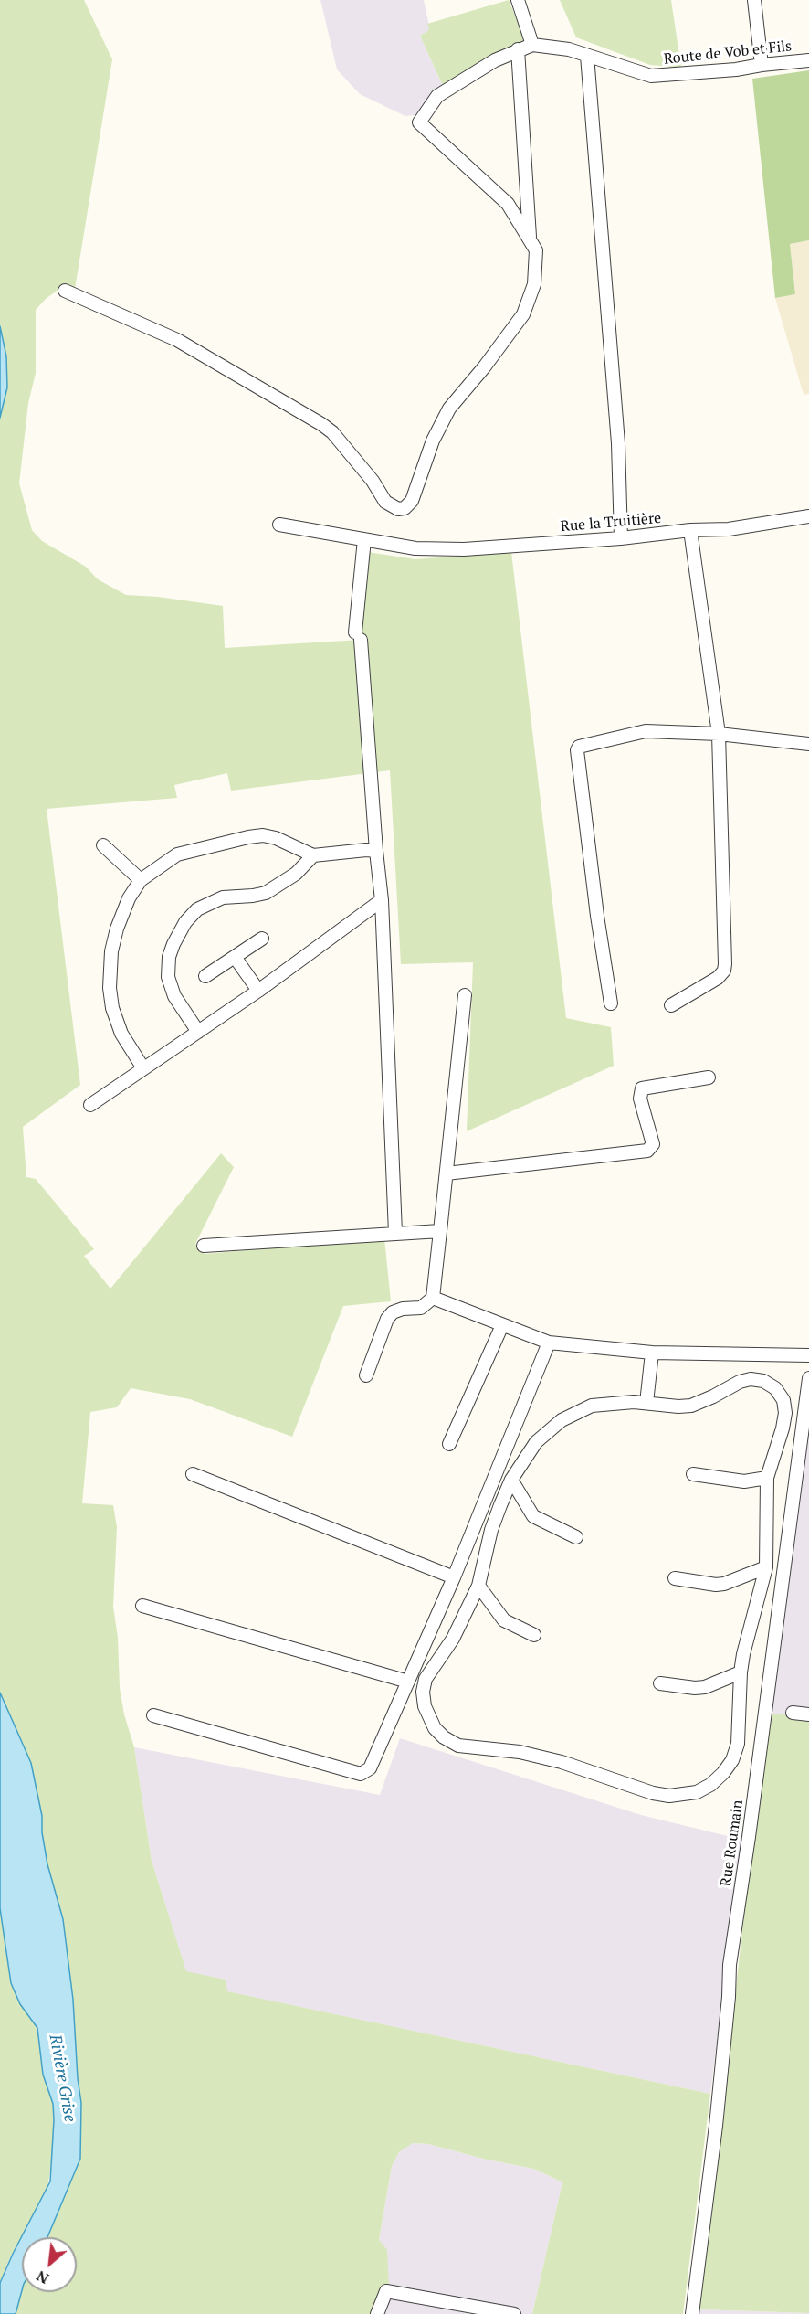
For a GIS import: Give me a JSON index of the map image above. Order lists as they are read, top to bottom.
{
  "streets": {
    "street": ["Route de Vob et Fils", "Rue la Truitière", "Rue Roumain"]
  },
  "water": ["Rivière Grise"],
  "north": "bottom left"
}
